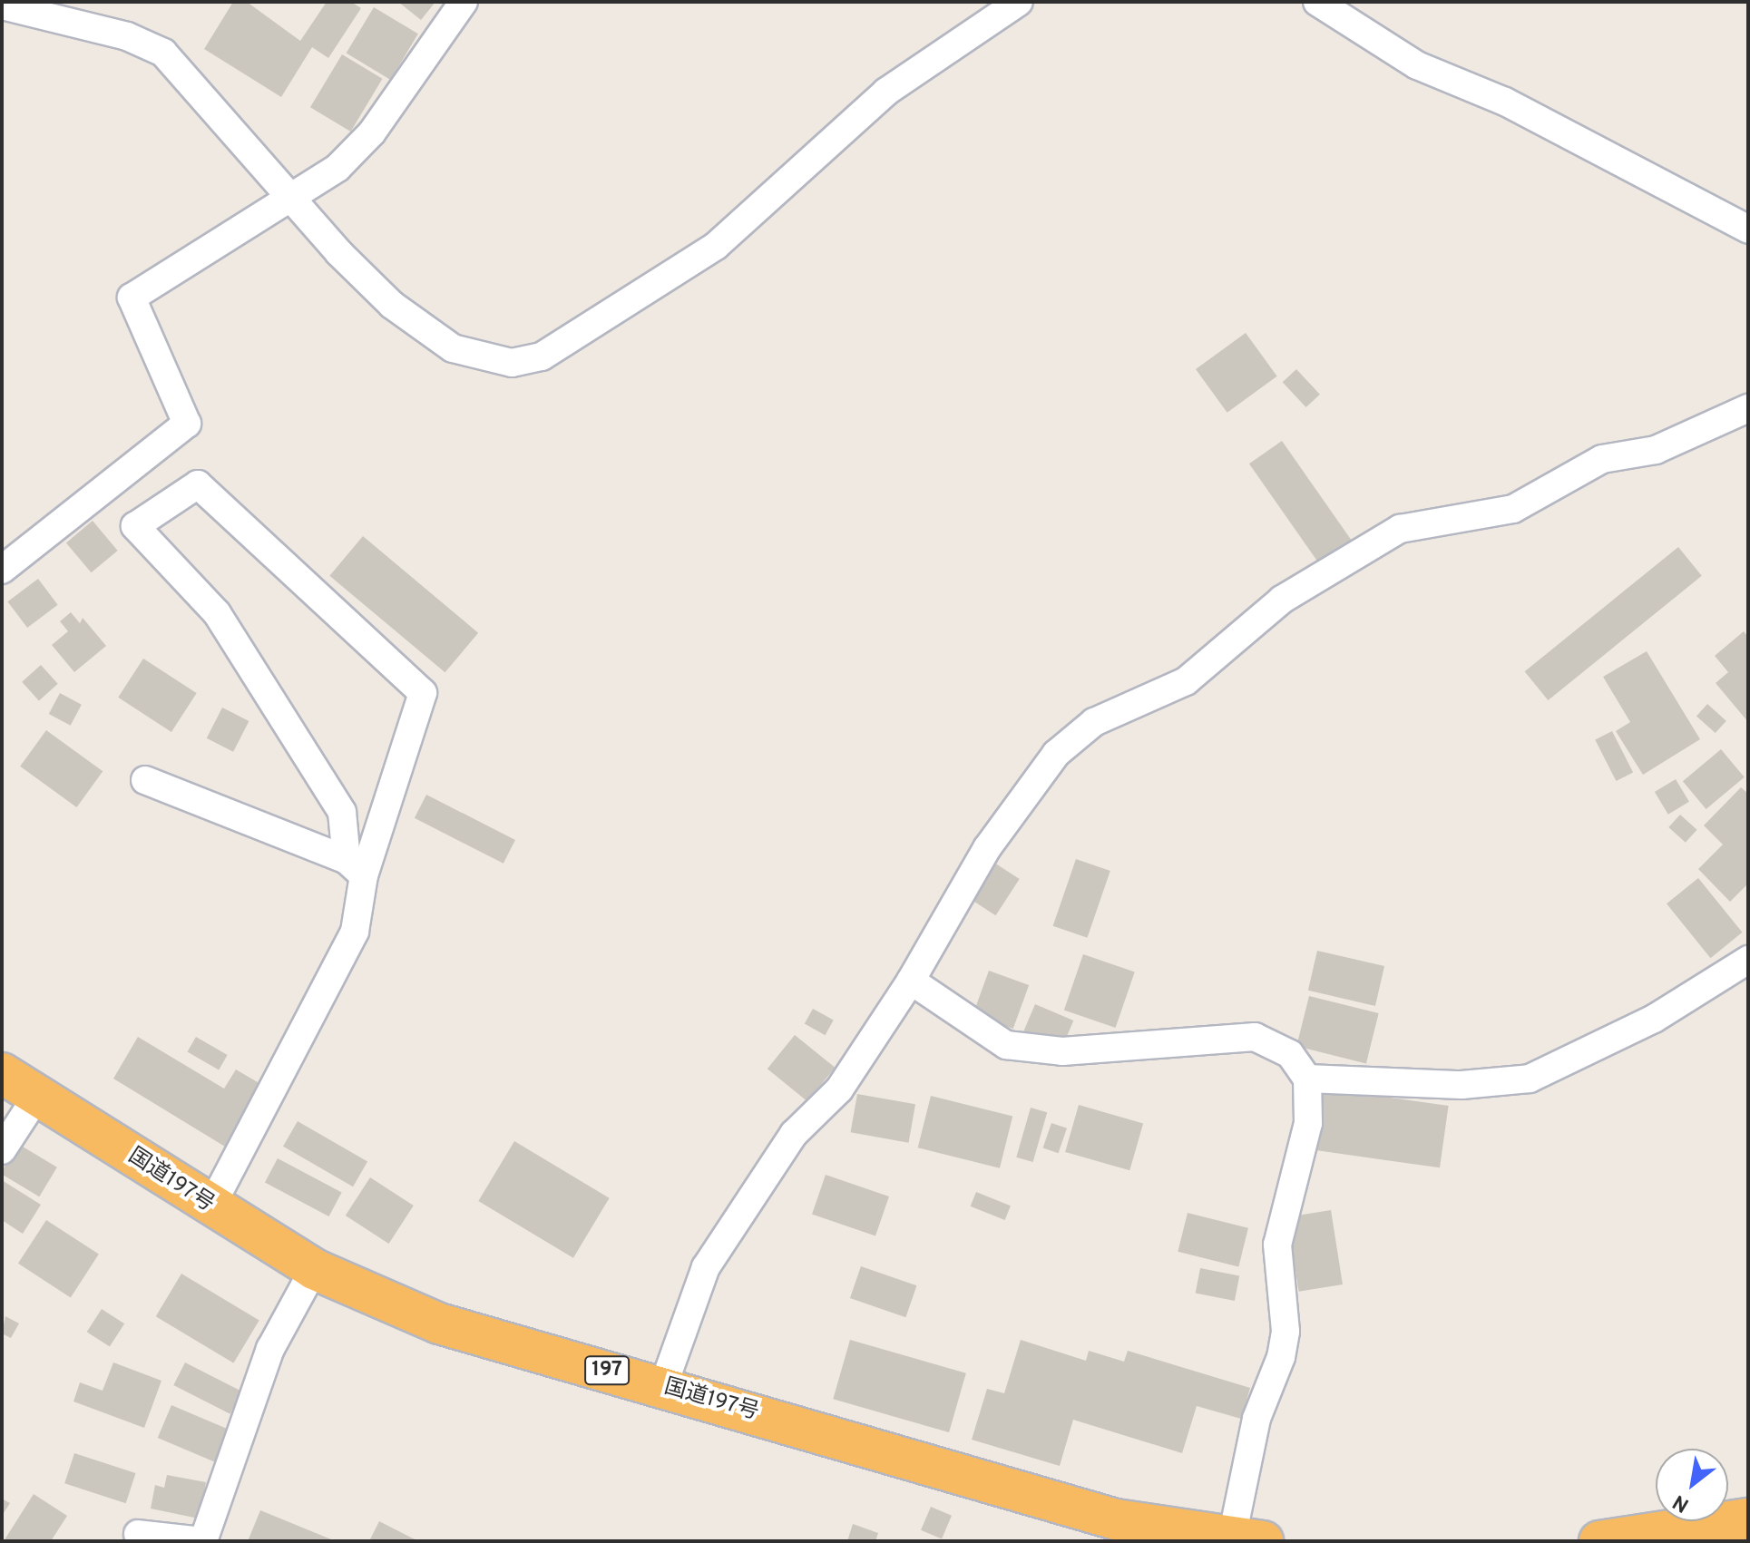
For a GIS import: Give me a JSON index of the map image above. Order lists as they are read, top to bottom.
{
  "streets": {
    "highway": ["国道197号", "197"]
  },
  "north": "bottom left"
}
